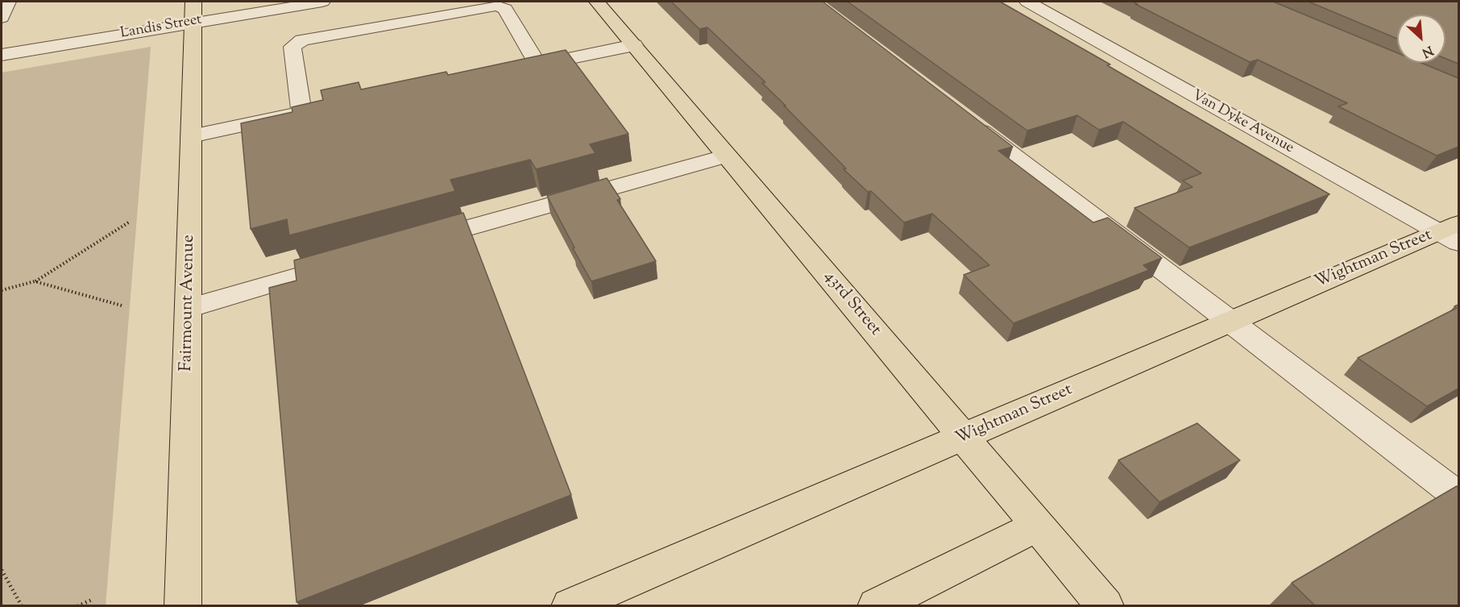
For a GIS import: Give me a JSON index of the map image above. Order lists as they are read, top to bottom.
{
  "streets": {
    "main road": ["Wightman Street", "Fairmount Avenue", "43rd Street"],
    "street": ["Landis Street", "Van Dyke Avenue"]
  },
  "crossings": [
    ["Landis Street", "Fairmount Avenue"],
    ["Van Dyke Avenue", "Wightman Street"],
    ["Wightman Street", "43rd Street"]
  ],
  "north": "bottom right"
}
